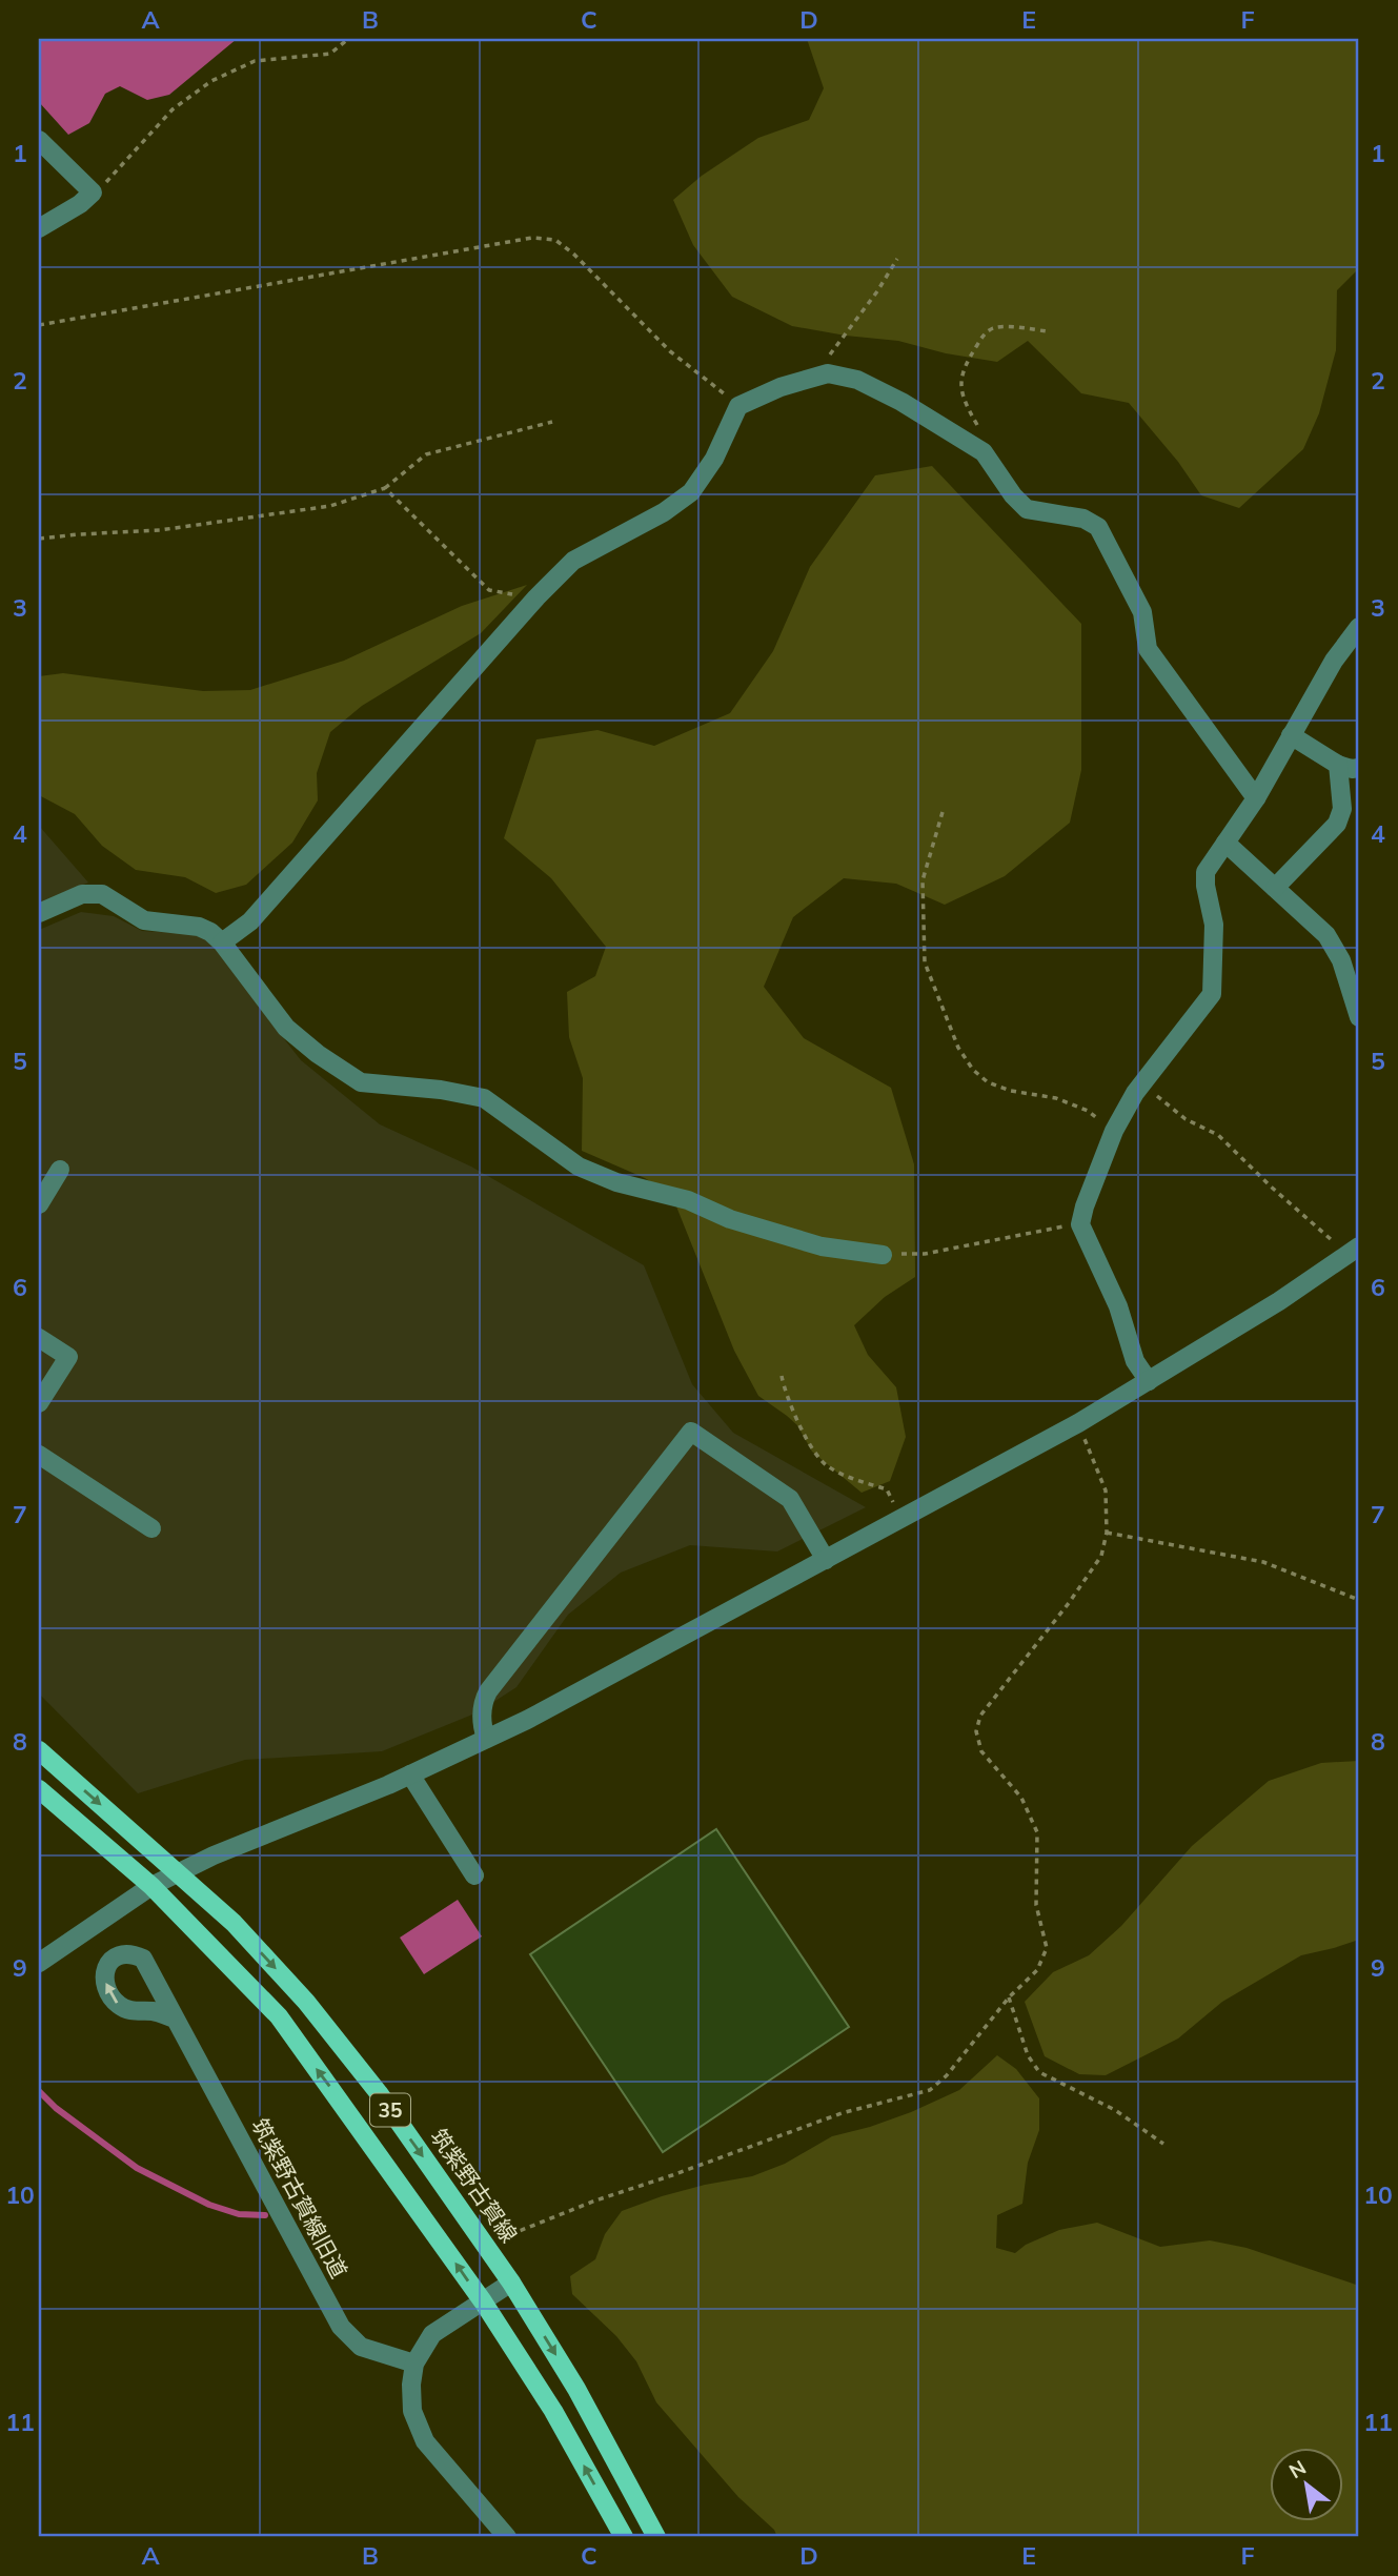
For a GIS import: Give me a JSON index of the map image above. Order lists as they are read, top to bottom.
{
  "streets": {
    "main road": ["35", "筑紫野古賀線"],
    "street": ["筑紫野古賀線旧道"]
  },
  "north": "top left",
  "grid": {
    "columns": [
      "A",
      "B",
      "C",
      "D",
      "E",
      "F"
    ],
    "rows": [
      "1",
      "2",
      "3",
      "4",
      "5",
      "6",
      "7",
      "8",
      "9",
      "10",
      "11"
    ]
  }
}
